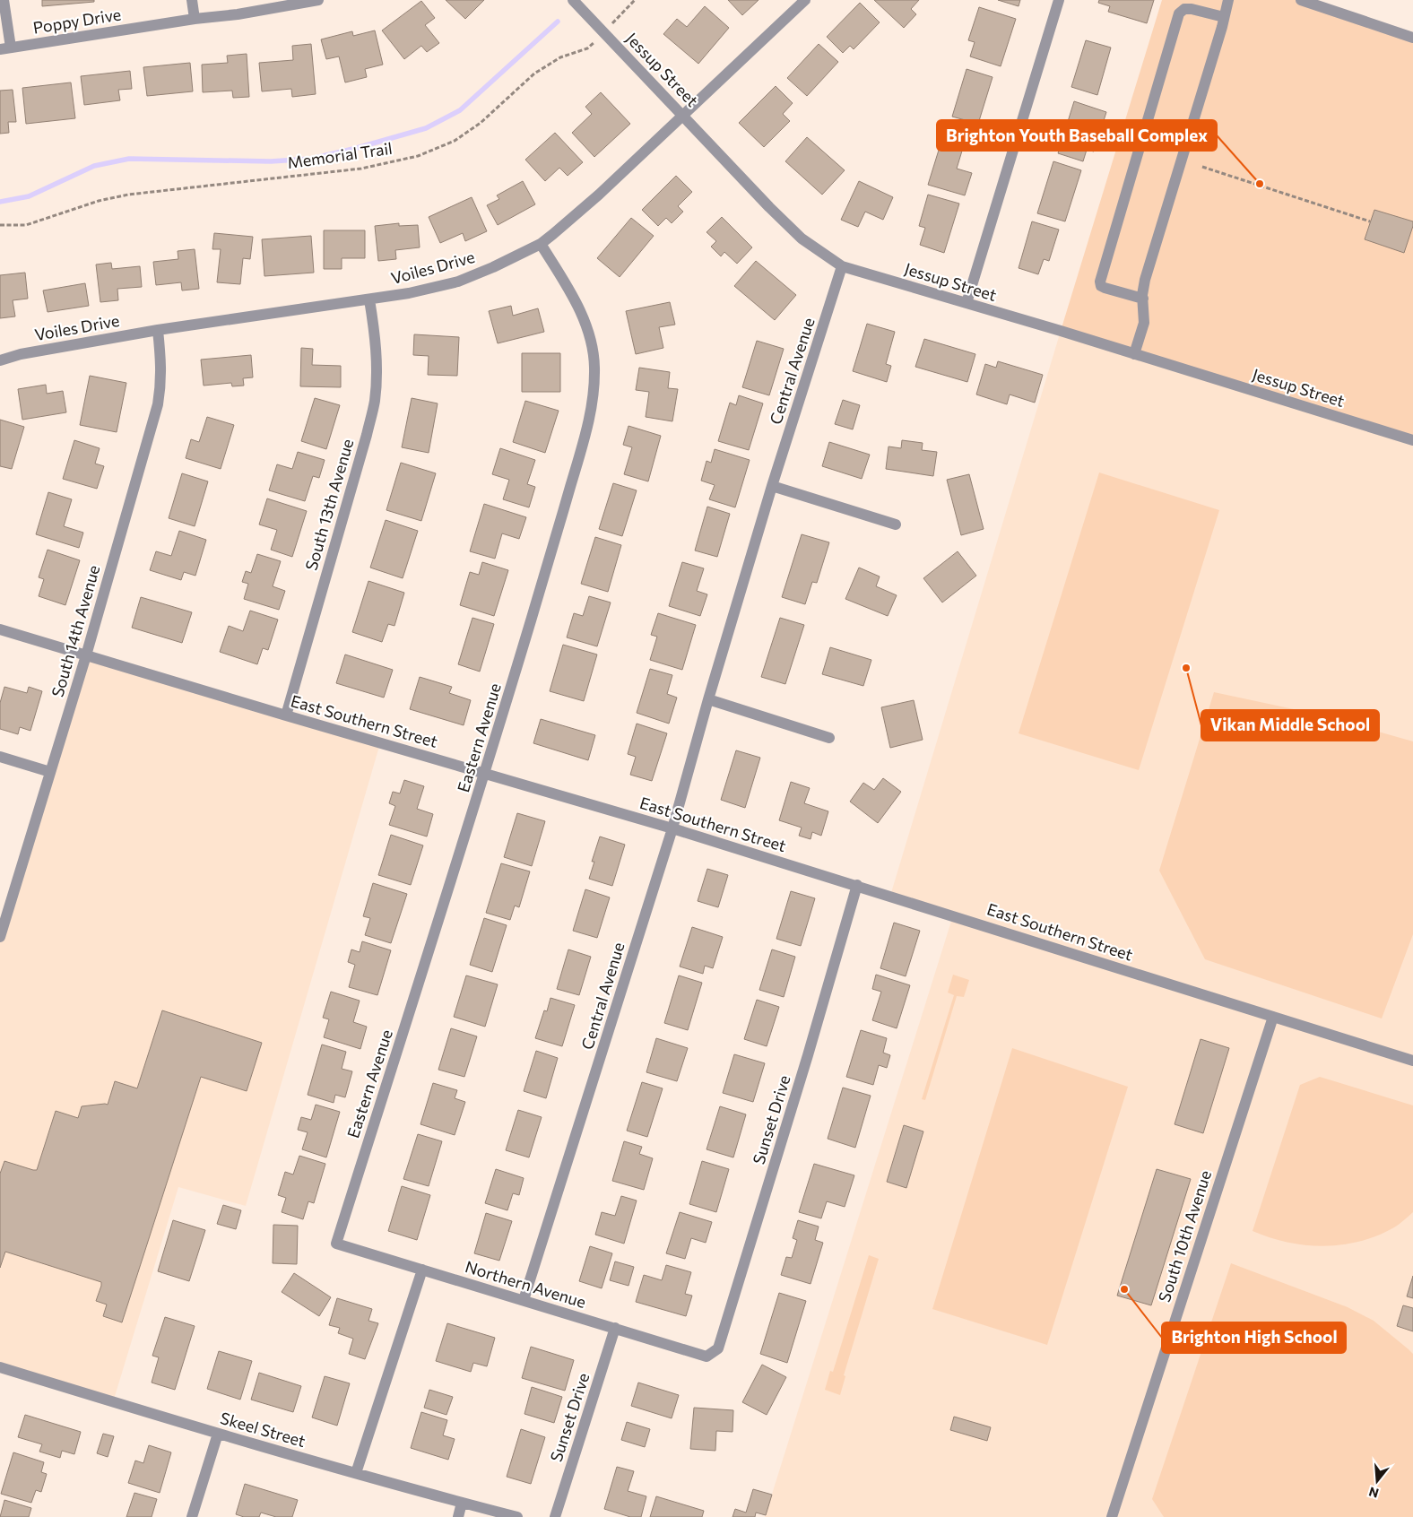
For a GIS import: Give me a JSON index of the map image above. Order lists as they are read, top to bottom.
{
  "streets": {
    "street": [
      "Poppy Drive",
      "Jessup Street",
      "Voiles Drive",
      "Central Avenue",
      "South 13th Avenue",
      "South 14th Avenue",
      "East Southern Street",
      "Eastern Avenue",
      "Sunset Drive",
      "South 10th Avenue",
      "Northern Avenue",
      "Skeel Street"
    ],
    "path": ["Memorial Trail"]
  },
  "crossings": [
    ["Jessup Street", "Memorial Trail"],
    ["Jessup Street", "Voiles Drive"],
    ["Jessup Street", "Central Avenue"],
    ["Voiles Drive", "South 13th Avenue"],
    ["Voiles Drive", "South 14th Avenue"],
    ["Voiles Drive", "Eastern Avenue"],
    ["Central Avenue", "East Southern Street"],
    ["Central Avenue", "Northern Avenue"],
    ["South 13th Avenue", "East Southern Street"],
    ["South 14th Avenue", "East Southern Street"],
    ["East Southern Street", "Eastern Avenue"],
    ["East Southern Street", "Sunset Drive"],
    ["East Southern Street", "South 10th Avenue"],
    ["Eastern Avenue", "Northern Avenue"],
    ["Sunset Drive", "Northern Avenue"]
  ],
  "places": ["Brighton Youth Baseball Complex", "Vikan Middle School", "Brighton High School"],
  "north": "bottom"
}
